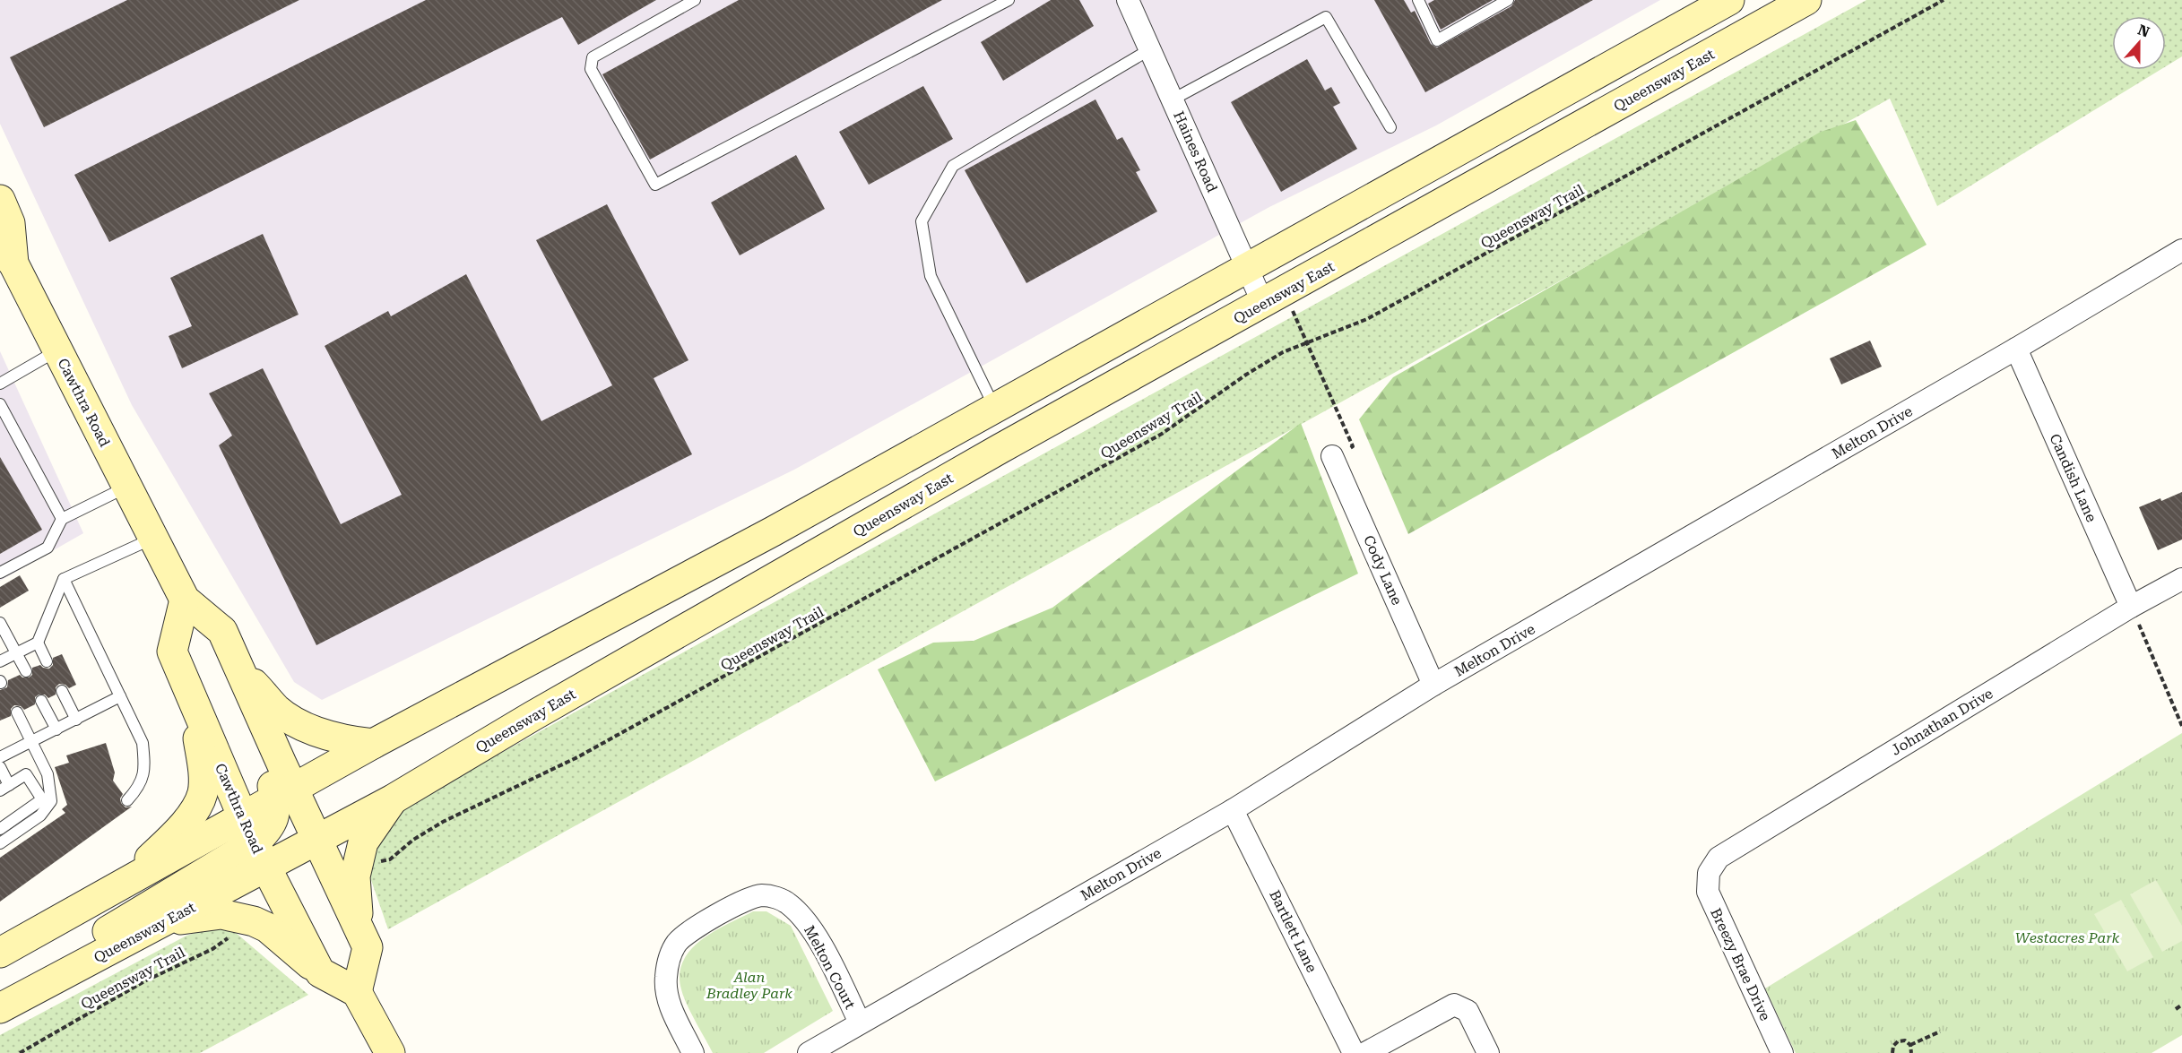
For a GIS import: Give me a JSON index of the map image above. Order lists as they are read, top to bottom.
{
  "streets": {
    "main road": ["Queensway East", "Cawthra Road"],
    "street": [
      "Haines Road",
      "Melton Drive",
      "Candish Lane",
      "Cody Lane",
      "Johnathan Drive",
      "Bartlett Lane",
      "Breezy Brae Drive",
      "Melton Court"
    ],
    "path": ["Queensway Trail"]
  },
  "crossings": [
    ["Queensway East", "Haines Road"],
    ["Queensway East", "Cawthra Road"],
    ["Melton Drive", "Candish Lane"],
    ["Melton Drive", "Cody Lane"],
    ["Melton Drive", "Bartlett Lane"],
    ["Melton Drive", "Melton Court"],
    ["Candish Lane", "Johnathan Drive"],
    ["Johnathan Drive", "Breezy Brae Drive"]
  ],
  "parks": ["Westacres Park", "Alan Bradley Park"],
  "north": "top"
}
